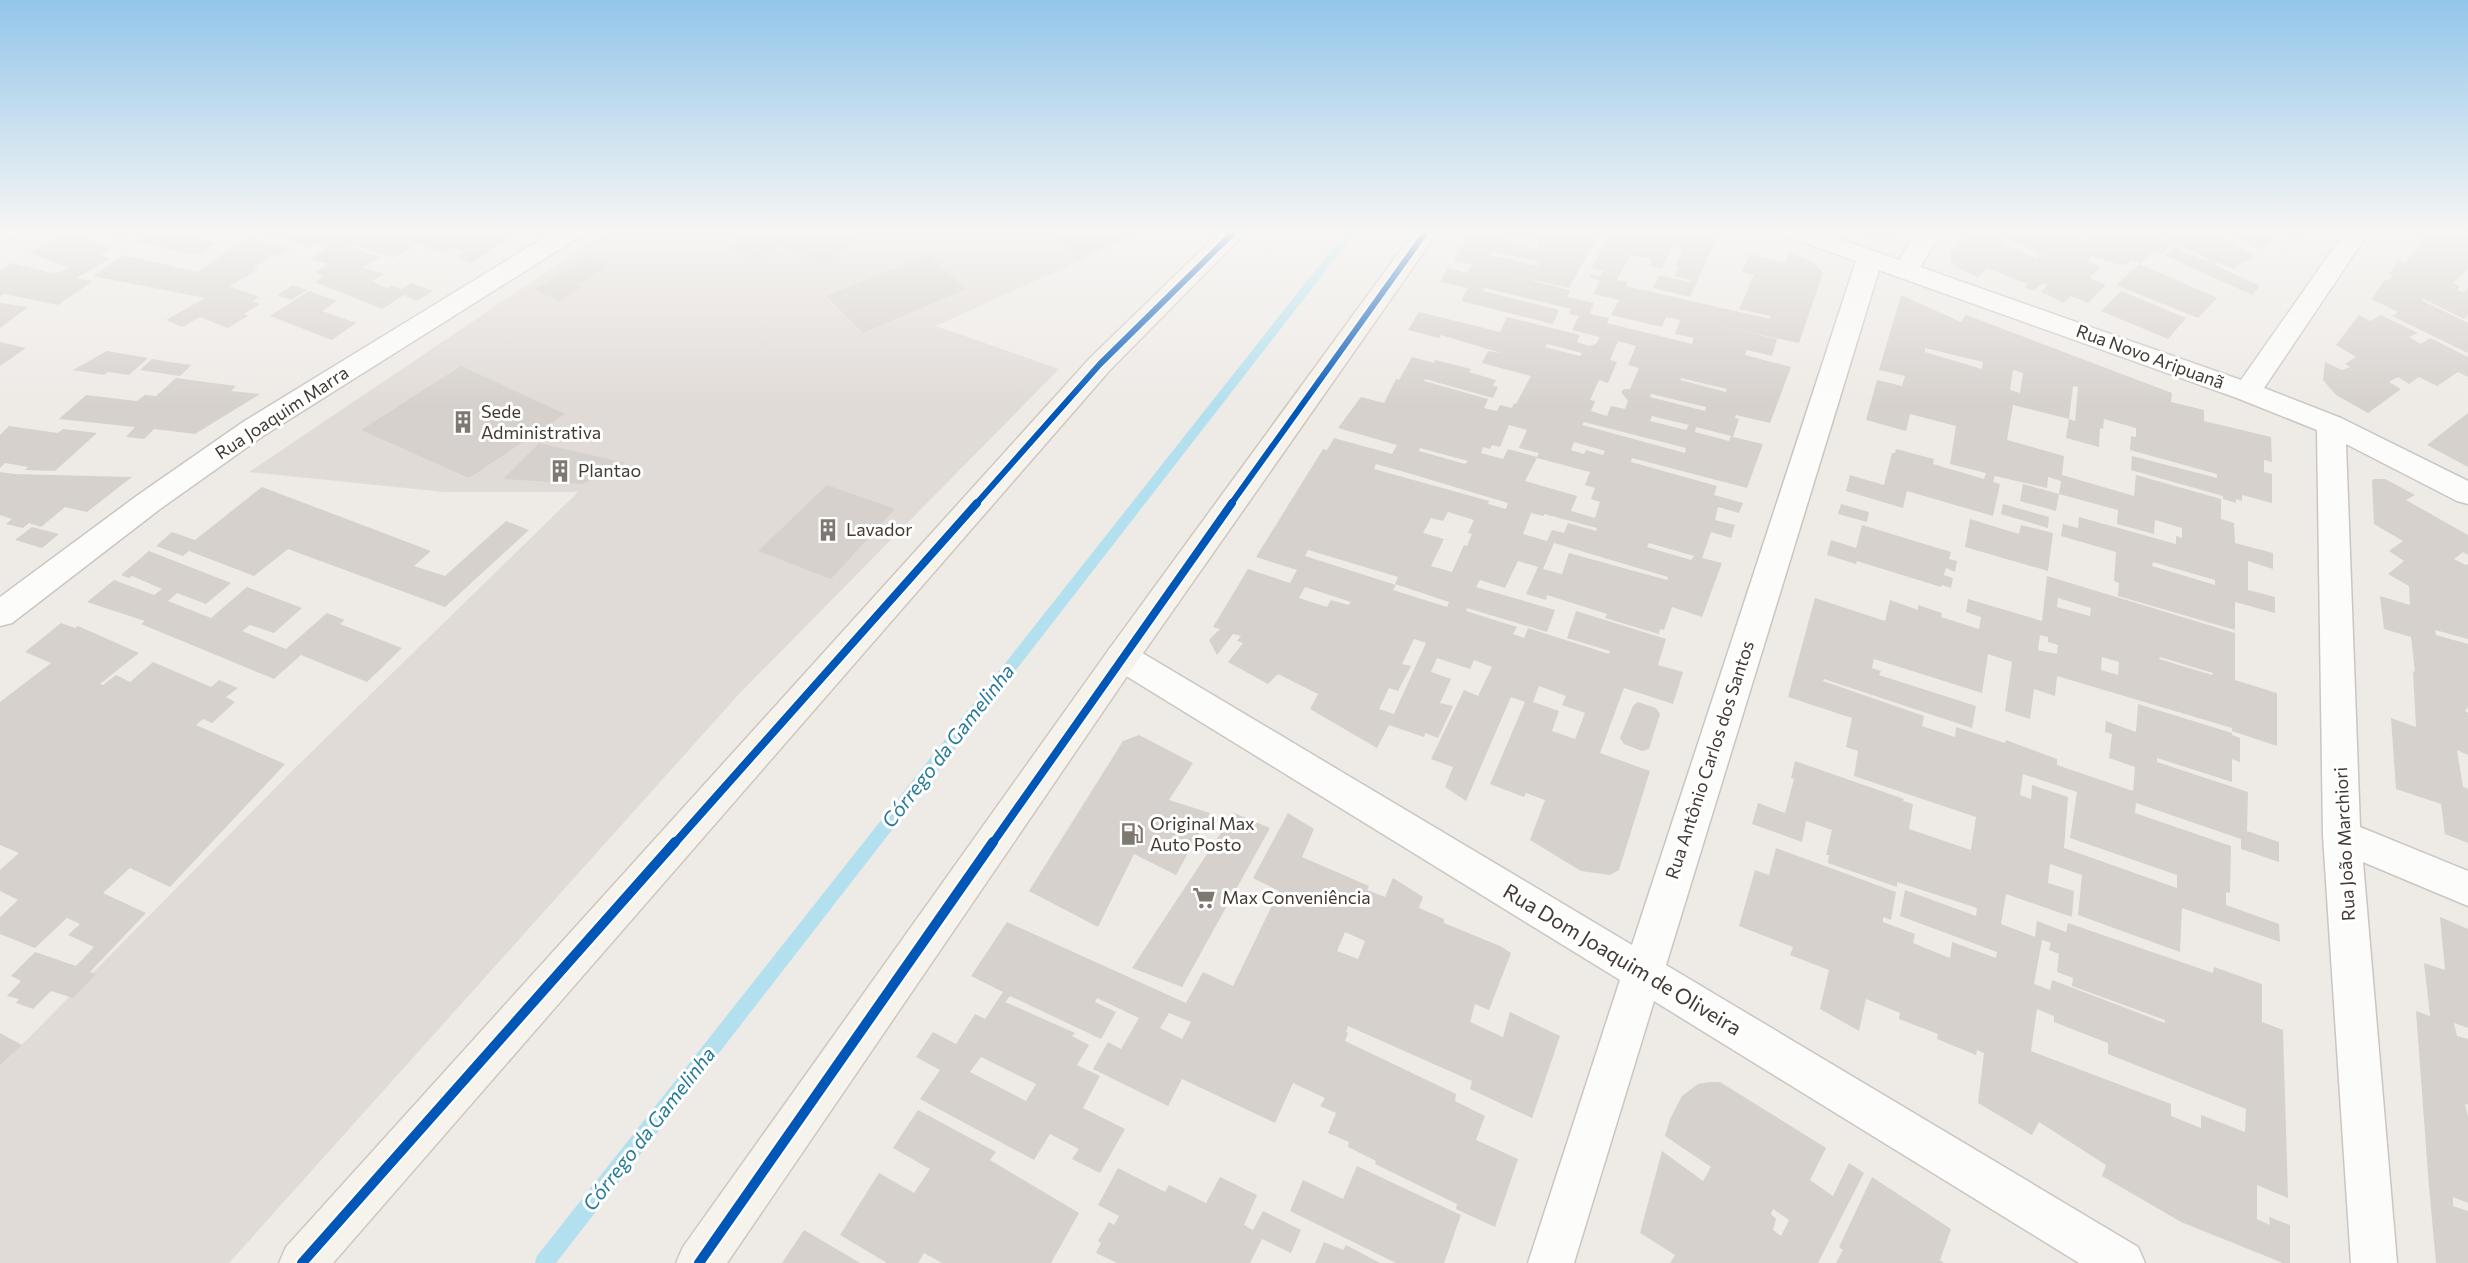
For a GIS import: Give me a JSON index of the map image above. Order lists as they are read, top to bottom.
{
  "streets": {
    "street": [
      "Rua Novo Aripuanã",
      "Rua Joaquim Marra",
      "Rua Antônio Carlos dos Santos",
      "Rua João Marchiori",
      "Rua Dom Joaquim de Oliveira"
    ]
  },
  "crossings": [
    ["Rua Novo Aripuanã", "Rua João Marchiori"],
    ["Rua Antônio Carlos dos Santos", "Rua Dom Joaquim de Oliveira"]
  ],
  "water": ["Córrego da Gamelinha"],
  "places": {
    "building": ["Sede Administrativa", "Plantao", "Lavador"],
    "fuel station": ["Original Max Auto Posto"],
    "supermarket": ["Max Conveniência"]
  }
}
